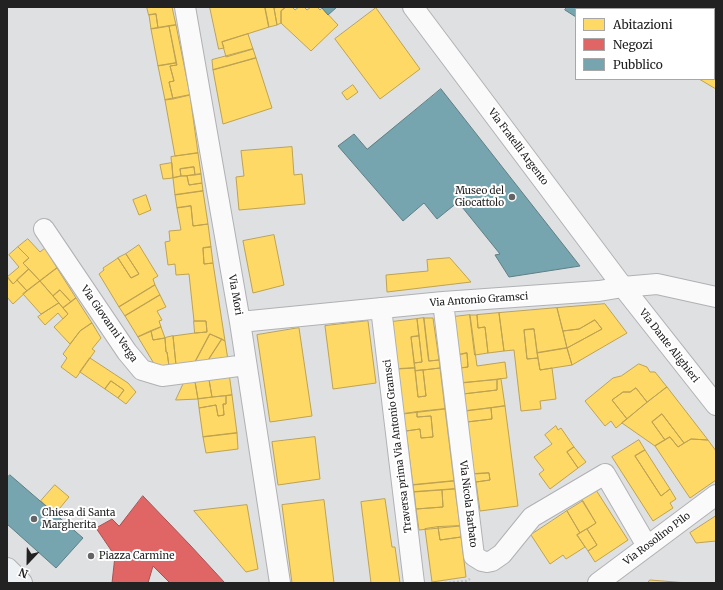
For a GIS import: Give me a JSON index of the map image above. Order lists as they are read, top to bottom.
{
  "streets": {
    "street": [
      "Via Fratelli Argento",
      "Via Mori",
      "Via Antonio Gramsci",
      "Via Giovanni Verga",
      "Via Dante Alighieri",
      "Traversa prima Via Antonio Gramsci",
      "Via Nicola Barbato",
      "Via Rosolino Pilo"
    ]
  },
  "crossings": [
    ["Via Fratelli Argento", "Via Antonio Gramsci"],
    ["Via Fratelli Argento", "Via Dante Alighieri"],
    ["Via Mori", "Via Antonio Gramsci"],
    ["Via Mori", "Via Giovanni Verga"],
    ["Via Antonio Gramsci", "Via Dante Alighieri"],
    ["Via Antonio Gramsci", "Traversa prima Via Antonio Gramsci"],
    ["Via Antonio Gramsci", "Via Nicola Barbato"],
    ["Via Nicola Barbato", "Via Rosolino Pilo"]
  ],
  "places": ["Museo del Giocattolo", "Chiesa di Santa Margherita", "Piazza Carmine"],
  "legend": ["Abitazioni", "Negozi", "Pubblico"],
  "north": "bottom"
}
